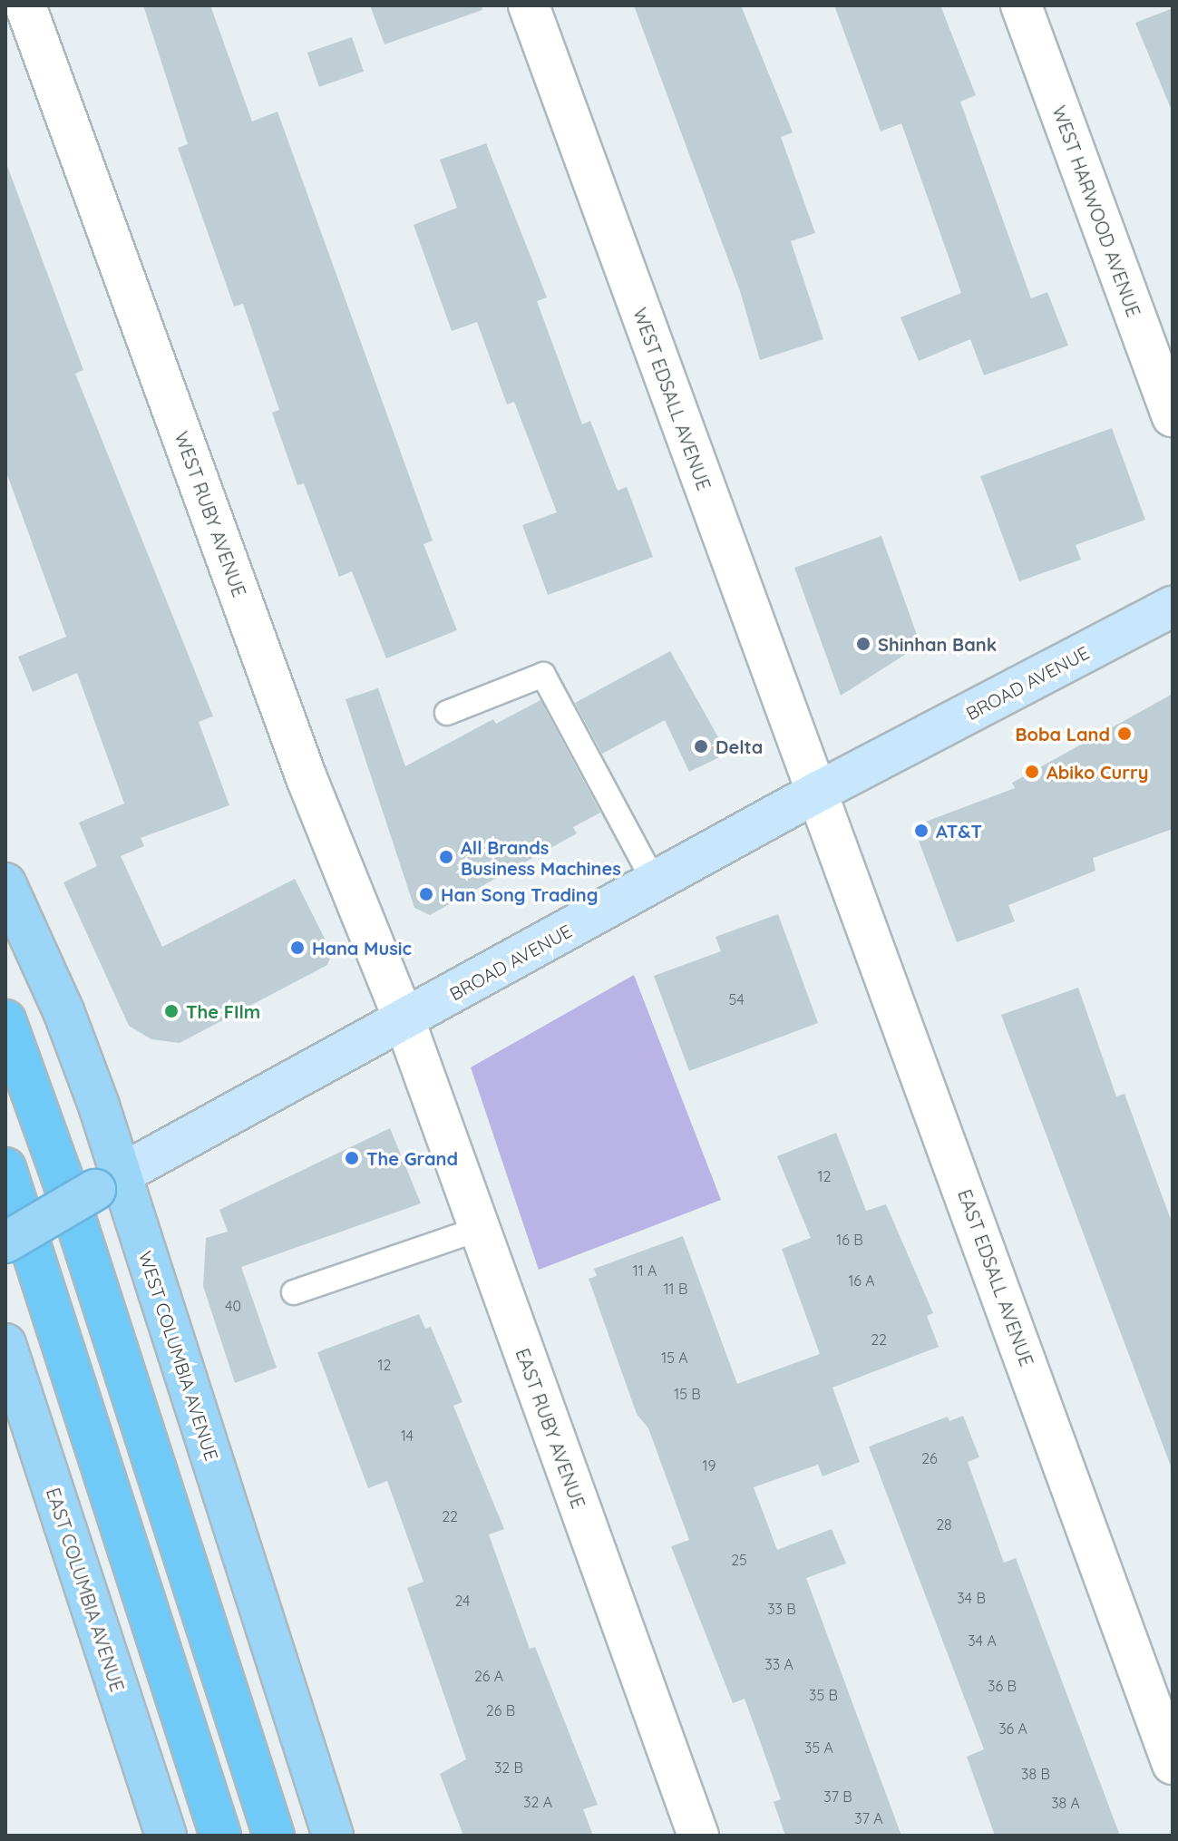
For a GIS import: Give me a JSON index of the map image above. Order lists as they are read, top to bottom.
{
  "streets": {
    "main road": ["BROAD AVENUE", "WEST COLUMBIA AVENUE", "EAST COLUMBIA AVENUE"],
    "street": [
      "WEST HARWOOD AVENUE",
      "WEST EDSALL AVENUE",
      "WEST RUBY AVENUE",
      "EAST EDSALL AVENUE",
      "EAST RUBY AVENUE"
    ]
  },
  "crossings": [
    ["WEST EDSALL AVENUE", "BROAD AVENUE"],
    ["WEST EDSALL AVENUE", "EAST EDSALL AVENUE"],
    ["WEST RUBY AVENUE", "BROAD AVENUE"],
    ["WEST RUBY AVENUE", "EAST RUBY AVENUE"],
    ["BROAD AVENUE", "EAST EDSALL AVENUE"],
    ["BROAD AVENUE", "WEST COLUMBIA AVENUE"],
    ["BROAD AVENUE", "EAST RUBY AVENUE"]
  ],
  "places": [
    "Shinhan Bank",
    "Boba Land",
    "Delta",
    "Abiko Curry",
    "AT&T",
    "All Brands Business Machines",
    "Han Song Trading",
    "Hana Music",
    "The FIlm",
    "The Grand"
  ],
  "house_numbers": [
    "54",
    "12",
    "16 B",
    "11 A",
    "16 A",
    "11 B",
    "40",
    "22",
    "15 A",
    "12",
    "15 B",
    "14",
    "26",
    "19",
    "22",
    "28",
    "25",
    "34 B",
    "24",
    "33 B",
    "34 A",
    "33 A",
    "26 A",
    "36 B",
    "35 B",
    "26 B",
    "36 A",
    "35 A",
    "32 B",
    "38 B",
    "37 B",
    "32 A",
    "38 A",
    "37 A"
  ]
}
